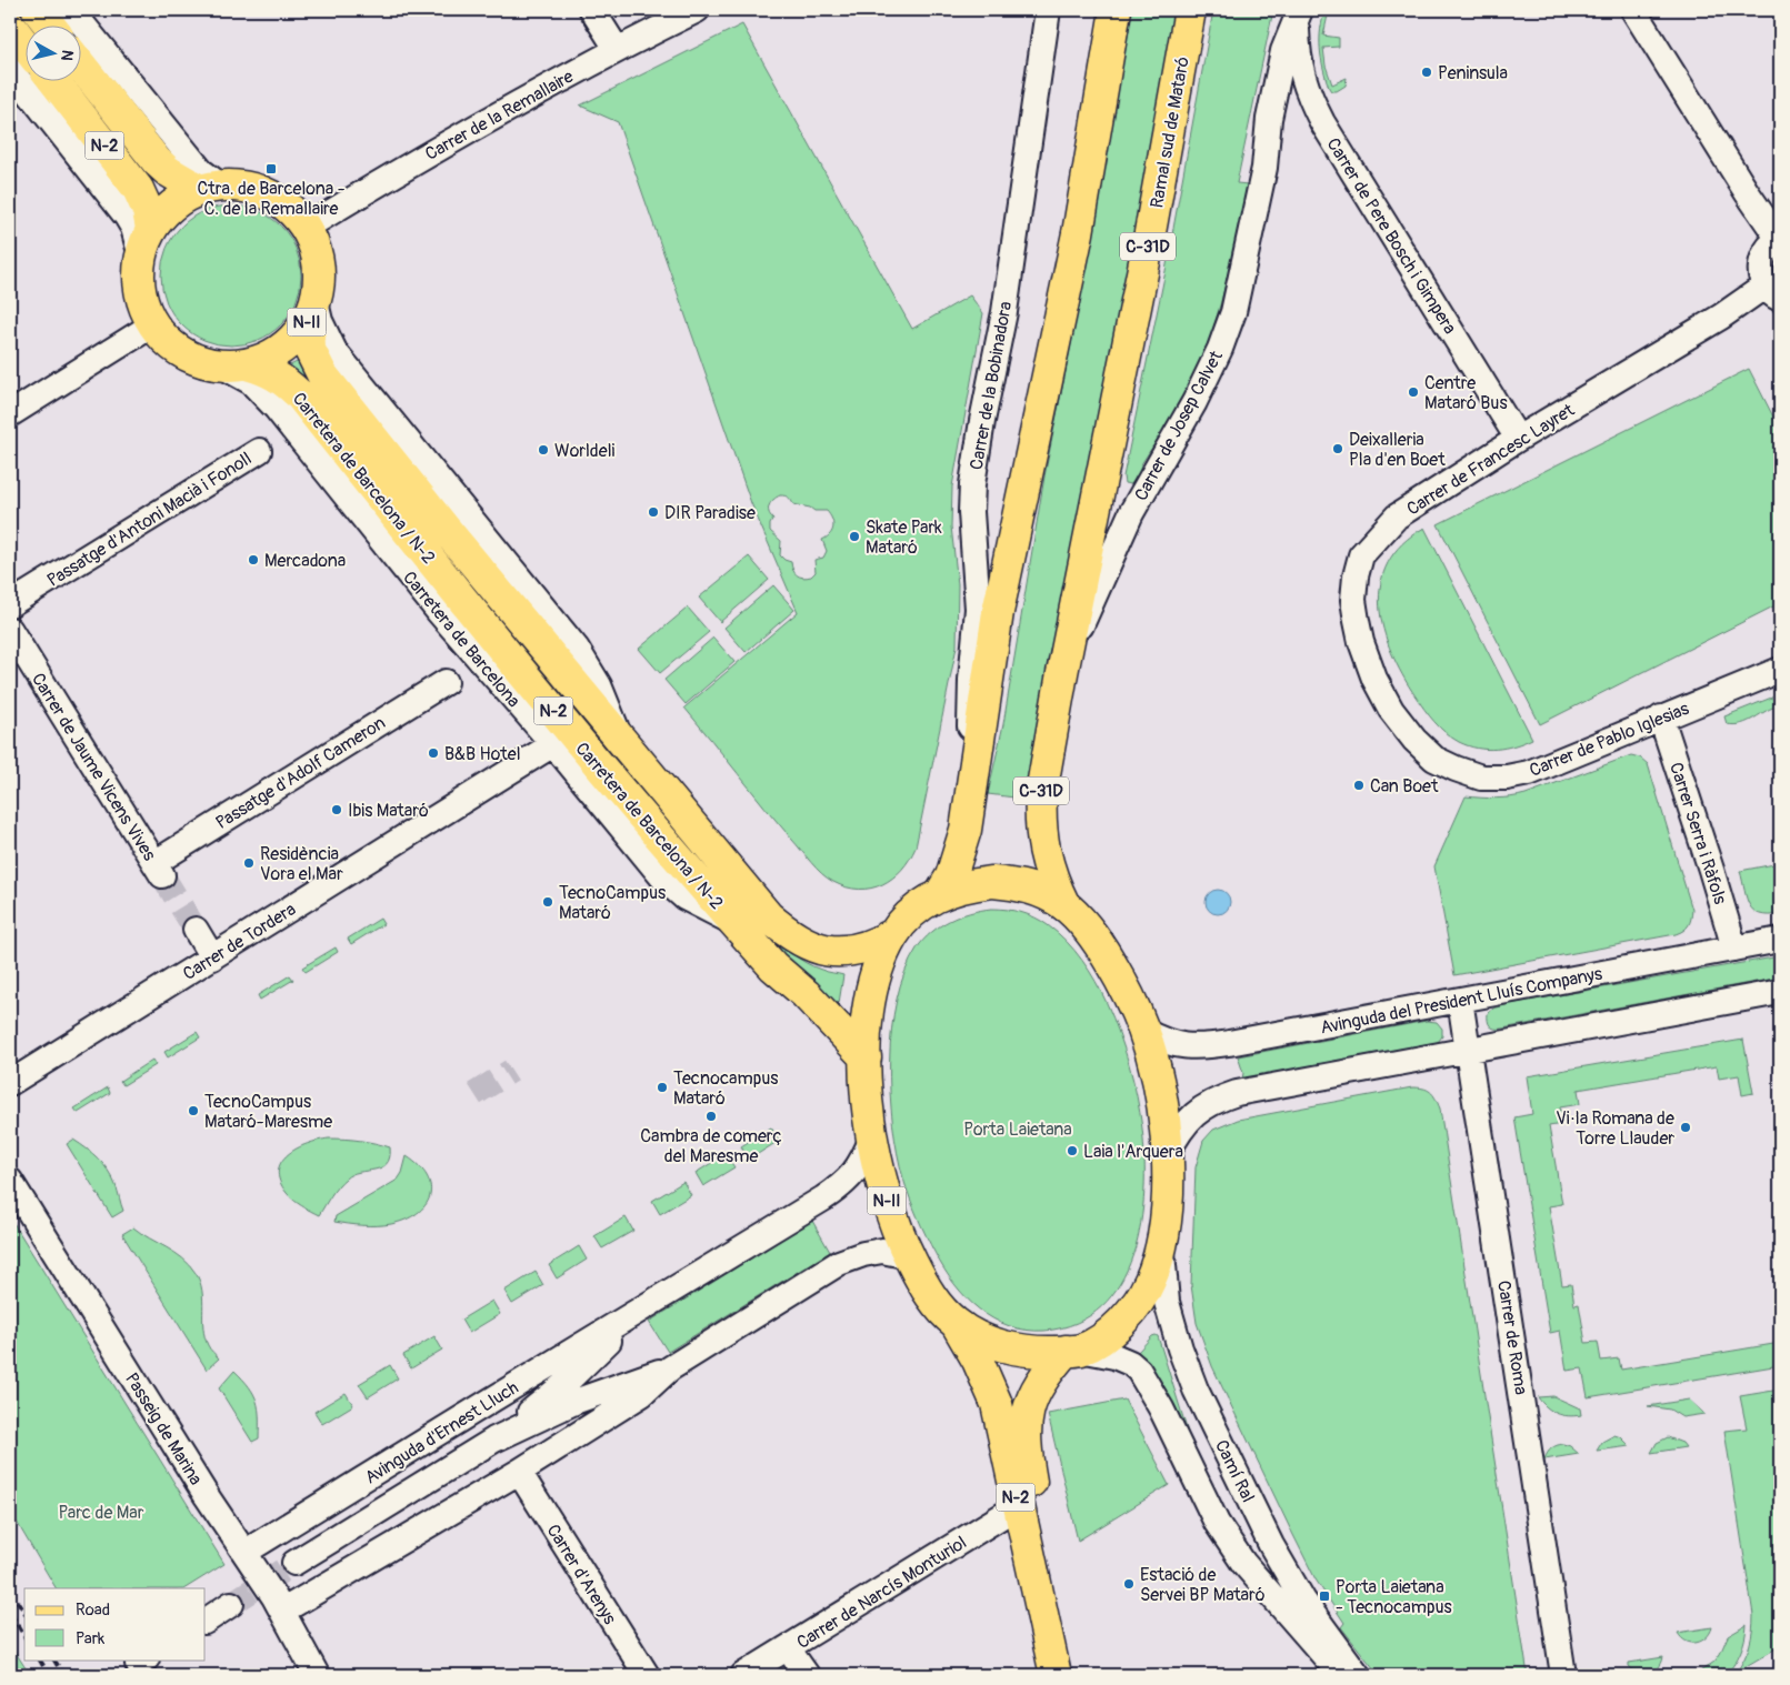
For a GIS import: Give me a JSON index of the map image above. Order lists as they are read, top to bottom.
{
  "streets": {
    "main road": [
      "Ramal sud de Mataró",
      "N-2",
      "C-31D",
      "N-II",
      "Carretera de Barcelona / N-2"
    ],
    "street": [
      "Carrer de la Remallaire",
      "Carrer de Pere Bosch i Gimpera",
      "Carrer de la Bobinadora",
      "Carrer de Josep Calvet",
      "Carrer de Francesc Layret",
      "Passatge d'Antoni Macià i Fonoll",
      "Carretera de Barcelona",
      "Carrer de Pablo Iglesias",
      "Carrer de Jaume Vicens Vives",
      "Passatge d'Adolf Cameron",
      "Carrer Serra i Ràfols",
      "Carrer de Tordera",
      "Avinguda del President Lluís Companys",
      "Carrer de Roma",
      "Passeig de Marina",
      "Avinguda d'Ernest Lluch",
      "Camí Ral",
      "Carrer d'Arenys",
      "Carrer de Narcís Monturiol"
    ]
  },
  "crossings": [
    ["Carrer de la Remallaire", "N-2"],
    ["Carrer de la Remallaire", "N-II"],
    ["Carrer de la Remallaire", "Carretera de Barcelona / N-2"],
    ["Carrer de la Remallaire", "Carretera de Barcelona"],
    ["Ramal sud de Mataró", "C-31D"],
    ["Ramal sud de Mataró", "Carrer de Josep Calvet"],
    ["N-2", "N-II"],
    ["N-2", "Carretera de Barcelona / N-2"],
    ["N-2", "Carretera de Barcelona"],
    ["N-2", "Carrer de Narcís Monturiol"],
    ["Carrer de Pere Bosch i Gimpera", "Carrer de Josep Calvet"],
    ["Carrer de Pere Bosch i Gimpera", "Carrer de Francesc Layret"],
    ["C-31D", "N-II"],
    ["C-31D", "Carrer de Josep Calvet"],
    ["N-II", "Carretera de Barcelona / N-2"],
    ["N-II", "Carretera de Barcelona"],
    ["N-II", "Avinguda del President Lluís Companys"],
    ["N-II", "Avinguda d'Ernest Lluch"],
    ["N-II", "Camí Ral"],
    ["Carrer de Francesc Layret", "Carrer de Pablo Iglesias"],
    ["Carretera de Barcelona / N-2", "Carretera de Barcelona"],
    ["Carretera de Barcelona", "Carrer de Tordera"],
    ["Carrer de Pablo Iglesias", "Carrer Serra i Ràfols"],
    ["Carrer de Jaume Vicens Vives", "Passatge d'Adolf Cameron"],
    ["Carrer Serra i Ràfols", "Avinguda del President Lluís Companys"],
    ["Avinguda del President Lluís Companys", "Carrer de Roma"],
    ["Passeig de Marina", "Avinguda d'Ernest Lluch"],
    ["Avinguda d'Ernest Lluch", "Carrer d'Arenys"]
  ],
  "parks": ["Porta Laietana", "Parc de Mar"],
  "places": {
    "other": [
      "Peninsula",
      "Centre Mataró Bus",
      "Deixalleria Pla d'en Boet",
      "Worldeli",
      "DIR Paradise",
      "Skate Park Mataró",
      "Mercadona",
      "B&B Hotel",
      "Can Boet",
      "Ibis Mataró",
      "Residència Vora el Mar",
      "TecnoCampus Mataró",
      "Tecnocampus Mataró",
      "TecnoCampus Mataró-Maresme",
      "Cambra de comerç del Maresme",
      "Vi·la Romana de Torre Llauder",
      "Laia l'Arquera",
      "Estació de Servei BP Mataró"
    ],
    "transit": ["Ctra. de Barcelona - C. de la Remallaire", "Porta Laietana - Tecnocampus"]
  },
  "legend": ["Road", "Park"],
  "north": "right"
}
